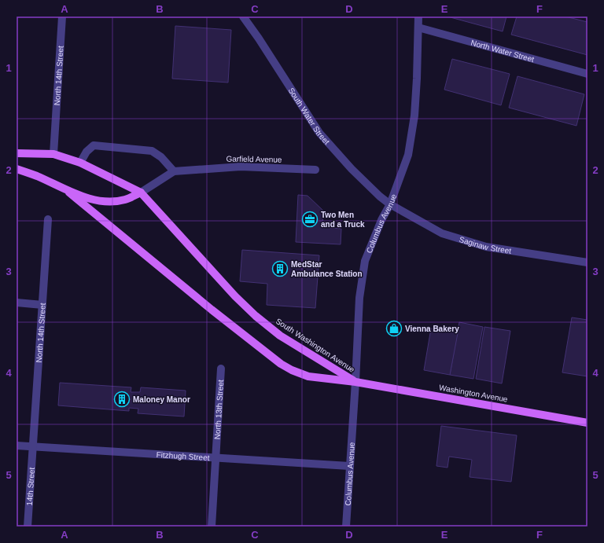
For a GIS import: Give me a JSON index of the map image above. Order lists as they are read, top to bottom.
{
  "streets": {
    "main road": ["South Washington Avenue", "Washington Avenue"],
    "street": [
      "North Water Street",
      "North 14th Street",
      "South Water Street",
      "Garfield Avenue",
      "Columbus Avenue",
      "Saginaw Street",
      "North 13th Street",
      "Fitzhugh Street",
      "14th Street"
    ]
  },
  "crossings": [
    ["North Water Street", "Columbus Avenue"],
    ["North 14th Street", "Fitzhugh Street"],
    ["North 14th Street", "14th Street"],
    ["South Water Street", "Columbus Avenue"],
    ["South Water Street", "Saginaw Street"],
    ["Garfield Avenue", "South Washington Avenue"],
    ["Columbus Avenue", "Saginaw Street"],
    ["Columbus Avenue", "South Washington Avenue"],
    ["Columbus Avenue", "Washington Avenue"],
    ["Columbus Avenue", "Fitzhugh Street"],
    ["South Washington Avenue", "Washington Avenue"],
    ["North 13th Street", "Fitzhugh Street"],
    ["Fitzhugh Street", "14th Street"]
  ],
  "places": {
    "office": ["Two Men and a Truck"],
    "building": ["MedStar Ambulance Station", "Maloney Manor"],
    "shop": ["Vienna Bakery"]
  },
  "grid": {
    "columns": [
      "A",
      "B",
      "C",
      "D",
      "E",
      "F"
    ],
    "rows": [
      "1",
      "2",
      "3",
      "4",
      "5"
    ]
  }
}
